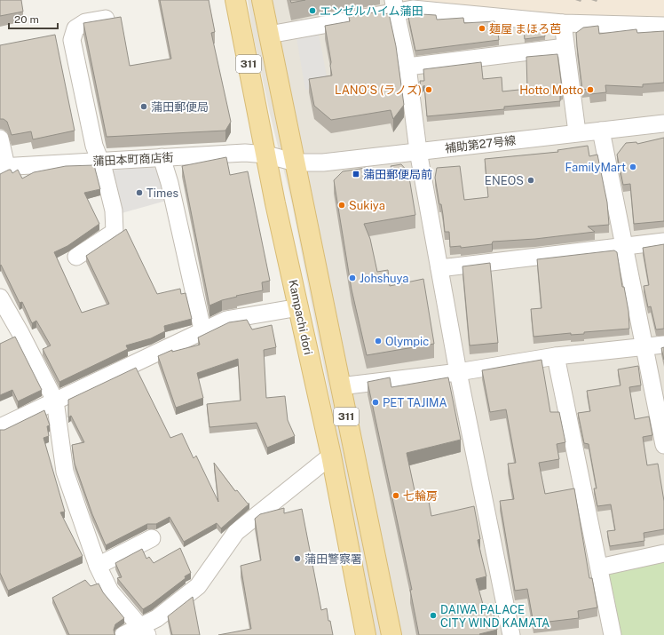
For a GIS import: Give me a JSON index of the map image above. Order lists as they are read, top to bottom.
{
  "streets": {
    "main road": ["311", "Kampachi dori"],
    "street": ["補助第27号線", "蒲田本町商店街"]
  },
  "crossings": [
    ["311", "補助第27号線"],
    ["311", "蒲田本町商店街"],
    ["補助第27号線", "蒲田本町商店街"],
    ["蒲田本町商店街", "Kampachi dori"]
  ],
  "places": {
    "other": [
      "エンゼルハイム蒲田",
      "麺屋 まほろ芭",
      "LANO'S (ラノズ)",
      "Hotto Motto",
      "蒲田郵便局",
      "FamilyMart",
      "ENEOS",
      "Times",
      "Sukiya",
      "Johshuya",
      "Olympic",
      "PET TAJIMA",
      "七輪房",
      "蒲田警察署",
      "DAIWA PALACE CITY WIND KAMATA"
    ],
    "transit": ["蒲田郵便局前"]
  },
  "scale_bar": "20 m"
}
